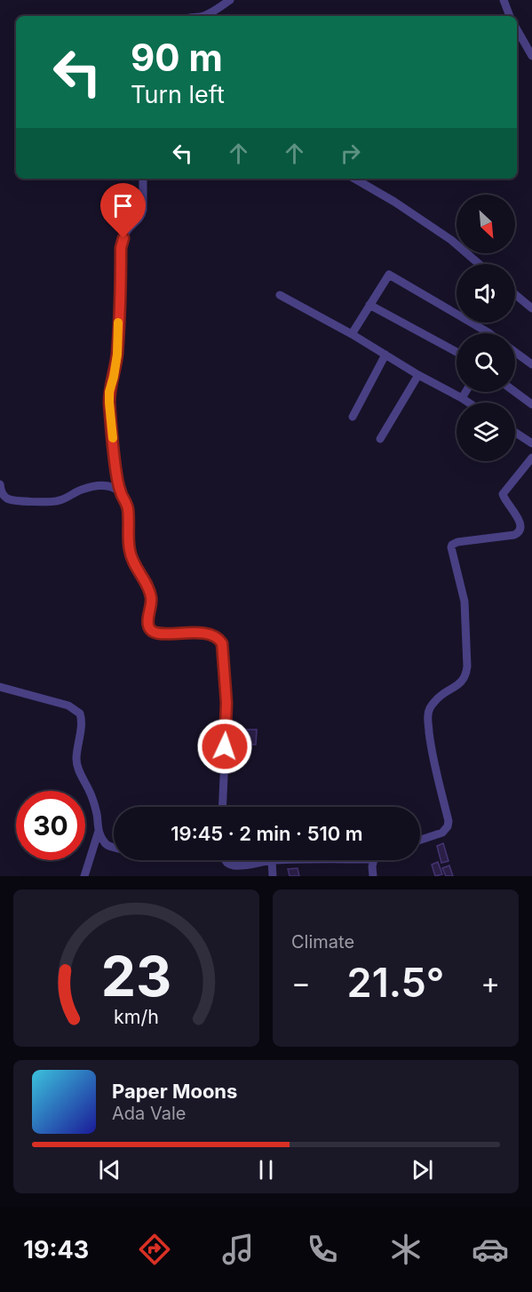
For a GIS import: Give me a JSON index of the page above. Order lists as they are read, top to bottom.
{
  "north": "bottom right",
  "page": {
    "turn": ["90 m", "Turn left"],
    "limit": "30",
    "trip": "19:45 · 2 min · 510 m",
    "tile": "Climate",
    "heat": ["−", "21.5°", "+"],
    "song": ["Paper Moons", "Ada Vale"],
    "tabs": "19:43",
    "gauge": ["23", "km/h"]
  }
}
